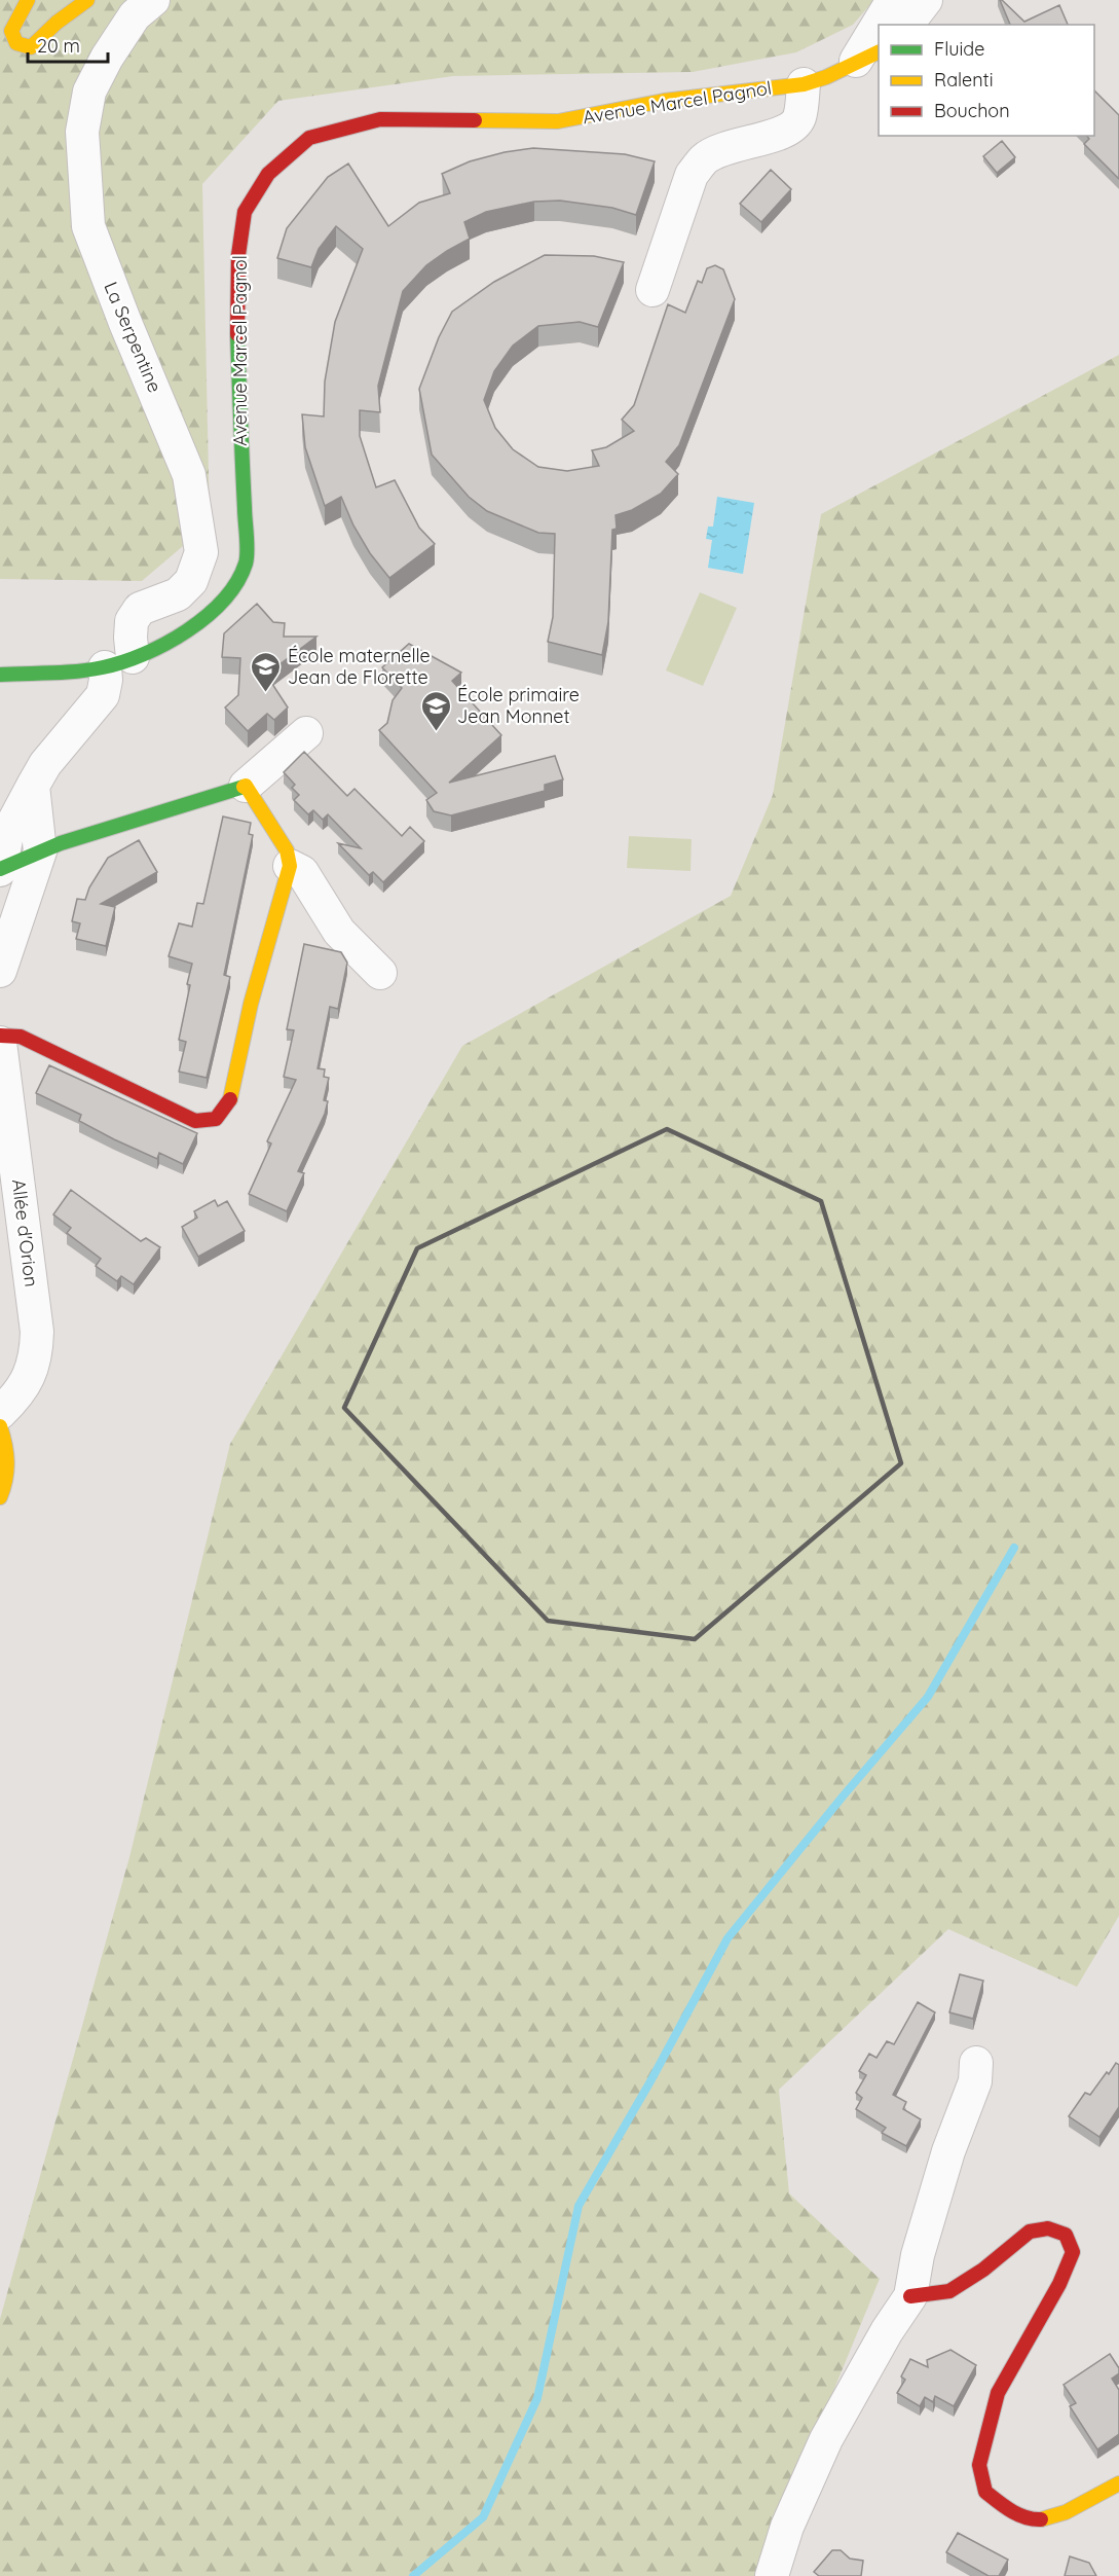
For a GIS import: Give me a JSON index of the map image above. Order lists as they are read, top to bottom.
{
  "streets": {
    "street": ["Avenue Marcel Pagnol", "La Serpentine", "Allée d'Orion"]
  },
  "crossings": [
    ["Avenue Marcel Pagnol", "La Serpentine"]
  ],
  "places": {
    "school or university": ["École maternelle Jean de Florette", "École primaire Jean Monnet"]
  },
  "legend": ["Fluide", "Ralenti", "Bouchon"],
  "scale_bar": "20 m"
}
